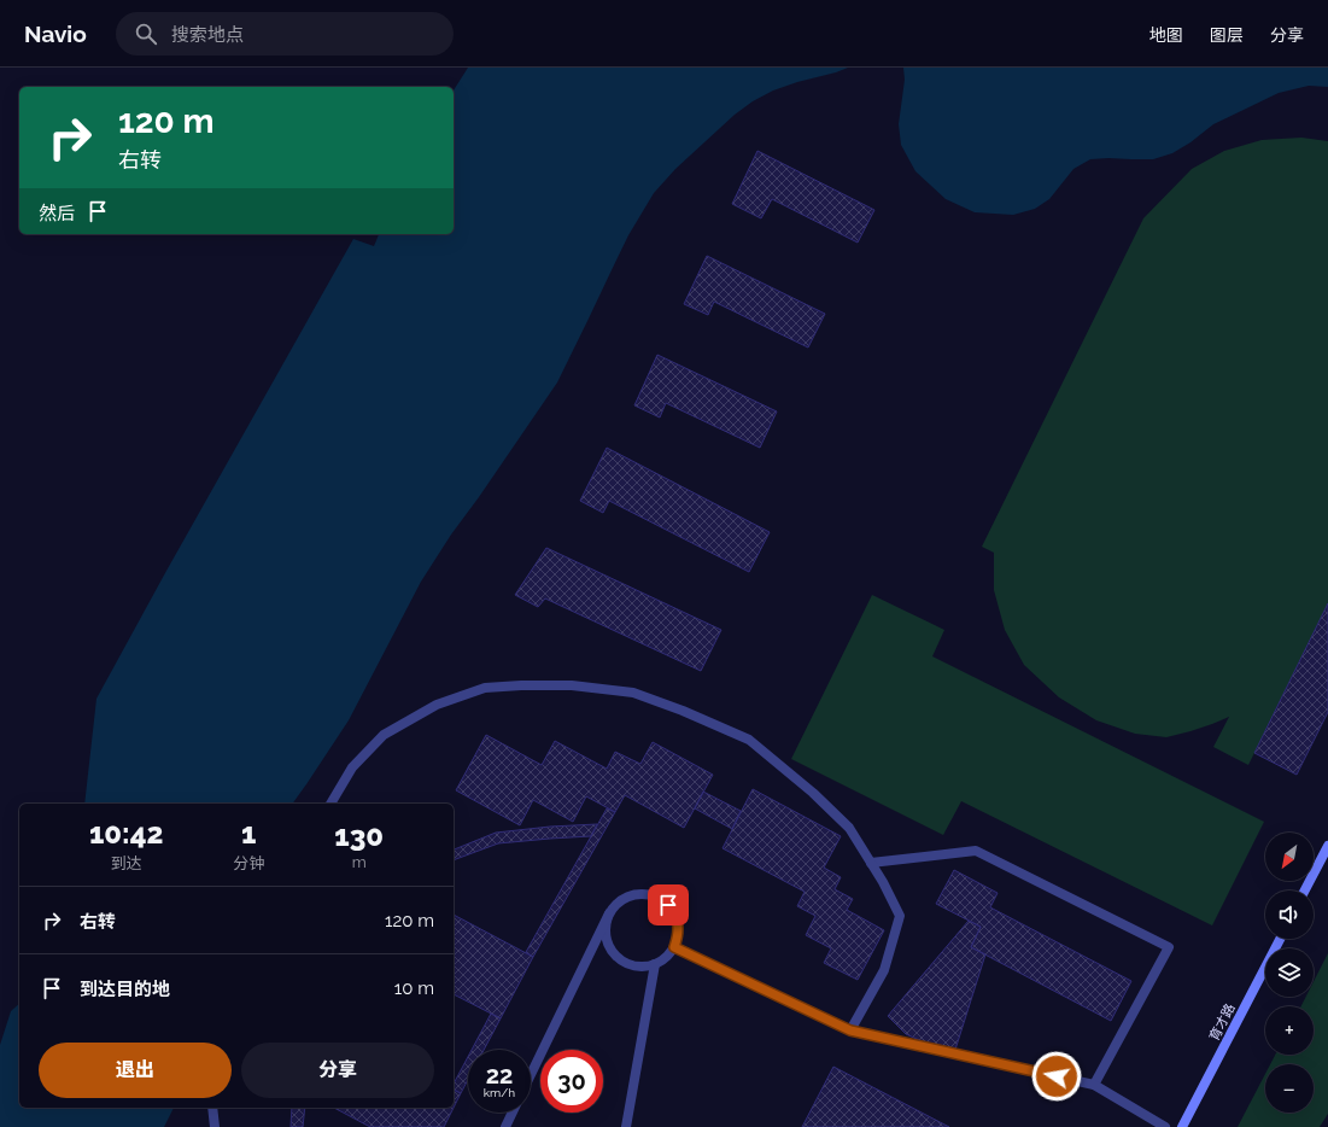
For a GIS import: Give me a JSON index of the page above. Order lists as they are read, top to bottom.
{
  "streets": {
    "main road": ["育才路"]
  },
  "north": "bottom left",
  "page": {
    "header": "Navio",
    "search": "搜索地点",
    "nav": ["地图", "图层", "分享"],
    "turn": ["120 m", "右转"],
    "then": "然后",
    "eta": [
      "10:42",
      "到达",
      "1",
      "分钟",
      "130",
      "m"
    ],
    "map_buttons": ["+", "−"],
    "list": [
      {
        "name": "右转",
        "value": "120 m"
      },
      {
        "name": "到达目的地",
        "value": "10 m"
      }
    ],
    "buttons": ["退出", "分享"],
    "speed": "22 km/h",
    "limit": "30"
  }
}
